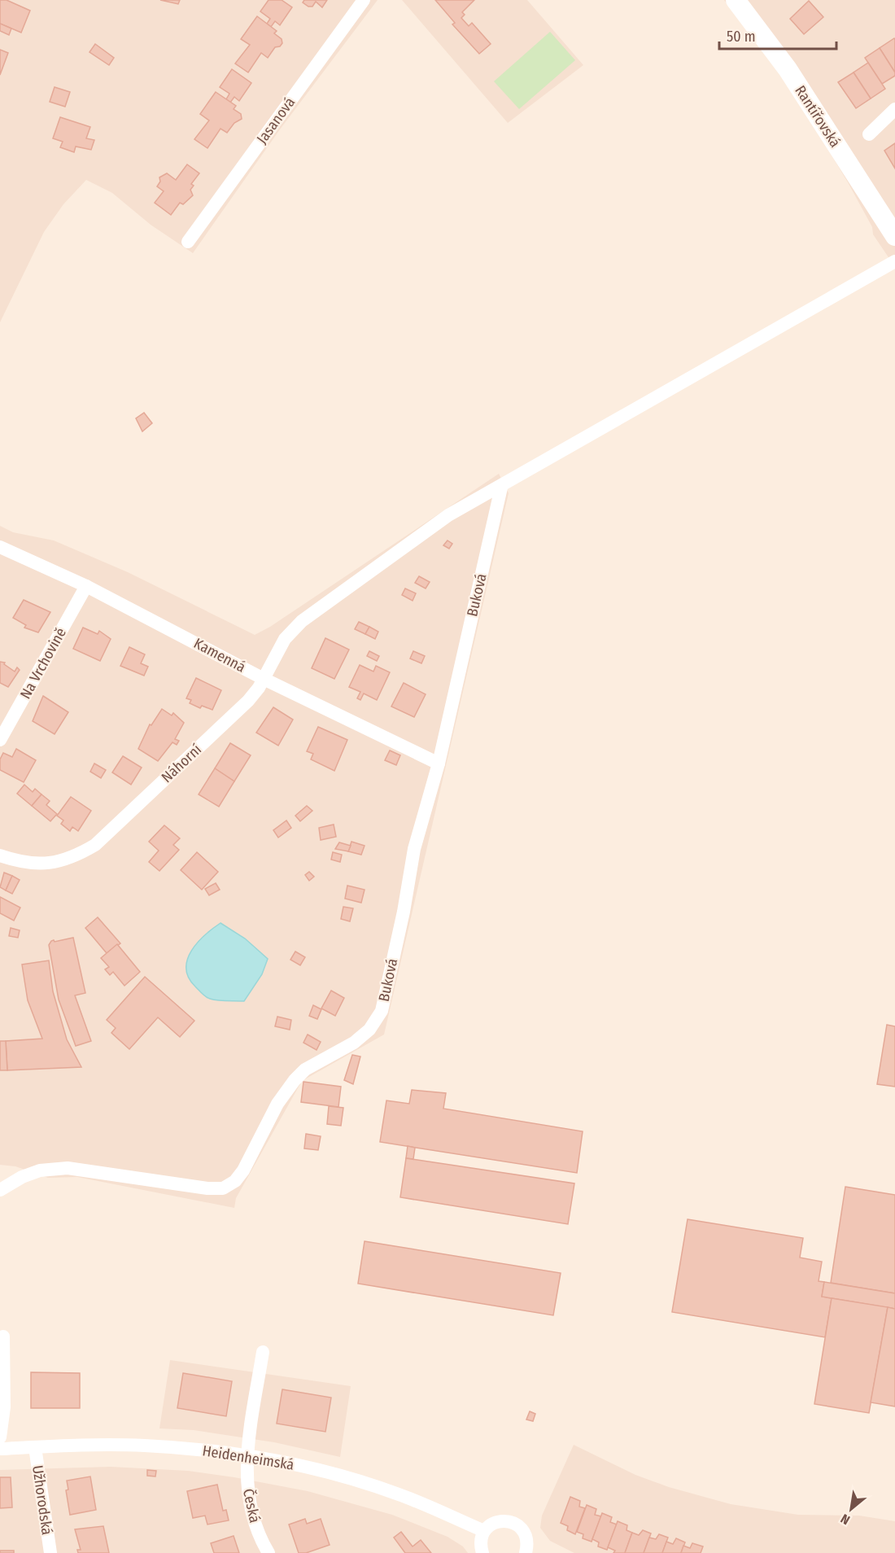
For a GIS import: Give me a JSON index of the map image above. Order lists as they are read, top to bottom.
{
  "streets": {
    "street": [
      "Rantířovská",
      "Jasanová",
      "Buková",
      "Kamenná",
      "Na Vrchovině",
      "Náhorní",
      "Heidenheimská",
      "Užhorodská",
      "Česká"
    ]
  },
  "crossings": [
    ["Buková", "Kamenná"],
    ["Buková", "Náhorní"],
    ["Kamenná", "Na Vrchovině"],
    ["Kamenná", "Náhorní"],
    ["Heidenheimská", "Užhorodská"],
    ["Heidenheimská", "Česká"]
  ],
  "scale_bar": "50 m",
  "north": "bottom left"
}
